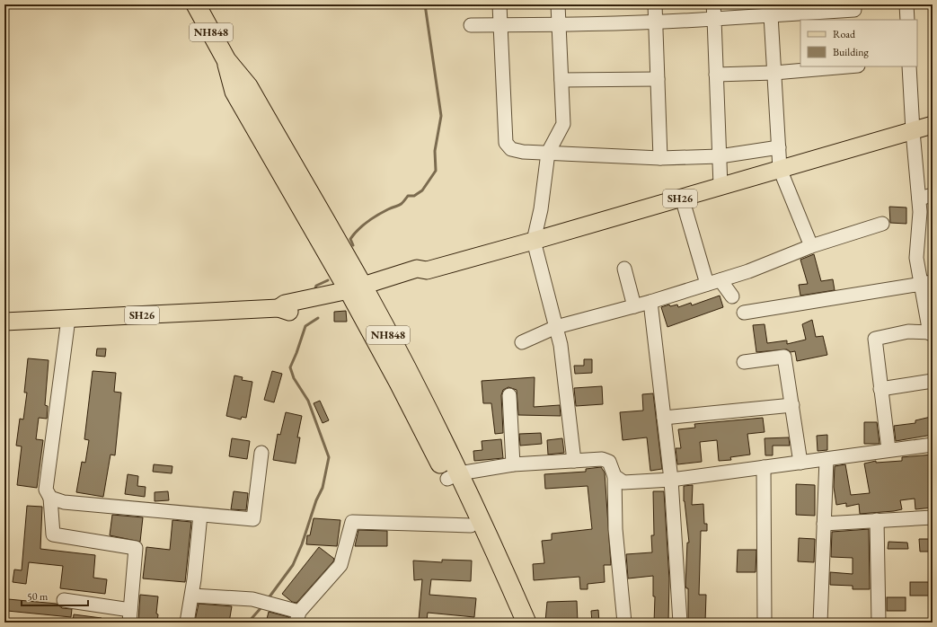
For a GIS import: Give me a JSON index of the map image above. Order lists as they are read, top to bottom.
{
  "streets": {
    "highway": ["NH848"],
    "main road": ["SH26"]
  },
  "crossings": [
    ["NH848", "SH26"]
  ],
  "legend": ["Road", "Building"],
  "scale_bar": "50 m"
}
